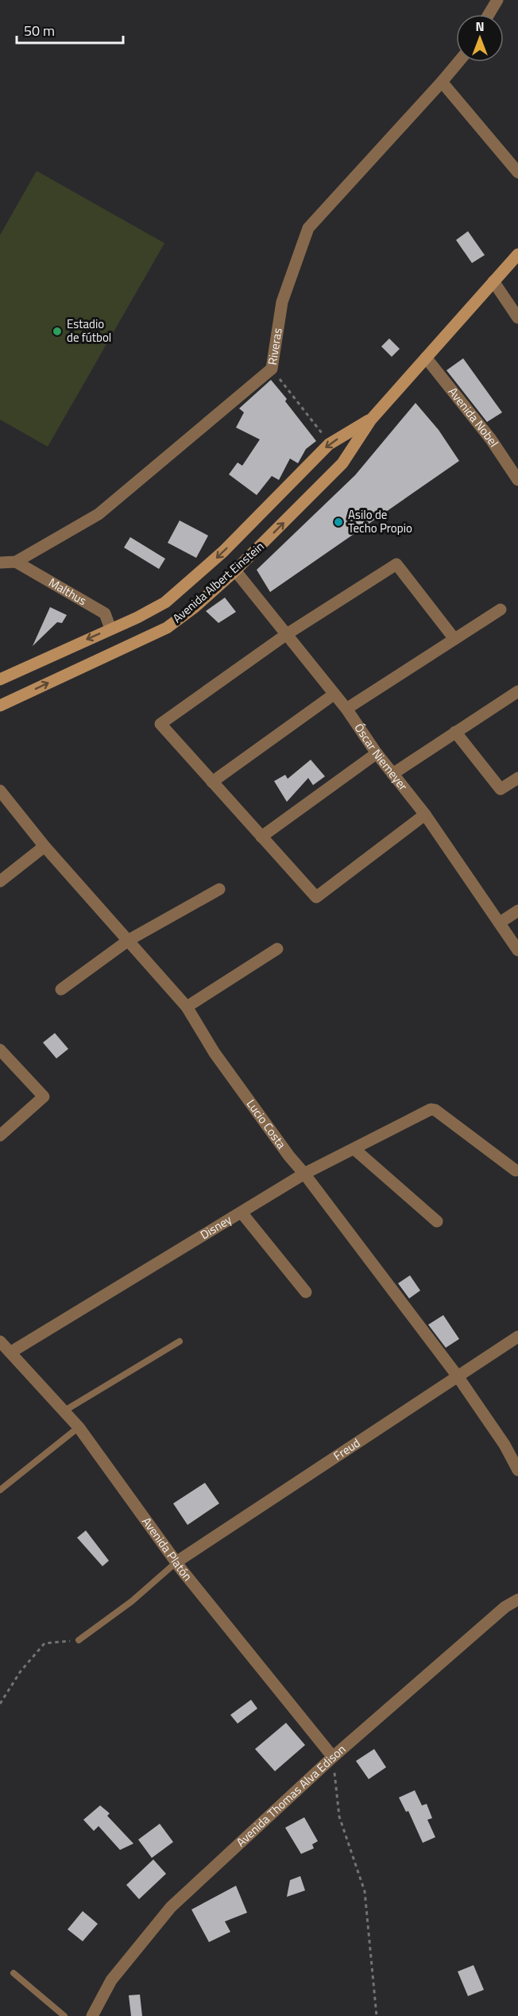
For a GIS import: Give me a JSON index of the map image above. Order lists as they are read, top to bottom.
{
  "streets": {
    "street": [
      "Riveras",
      "Avenida Nobel",
      "Avenida Albert Einstein",
      "Malthus",
      "Óscar Niemeyer",
      "Lucio Costa",
      "Disney",
      "Freud",
      "Avenida Platón",
      "Avenida Thomas Alva Edison"
    ]
  },
  "crossings": [
    ["Riveras", "Malthus"],
    ["Avenida Nobel", "Avenida Albert Einstein"],
    ["Avenida Albert Einstein", "Malthus"],
    ["Avenida Albert Einstein", "Óscar Niemeyer"],
    ["Lucio Costa", "Disney"],
    ["Lucio Costa", "Freud"],
    ["Disney", "Avenida Platón"],
    ["Freud", "Avenida Platón"],
    ["Avenida Platón", "Avenida Thomas Alva Edison"]
  ],
  "places": ["Estadio de fútbol", "Asilo de Techo Propio"],
  "scale_bar": "50 m",
  "north": "top"
}
